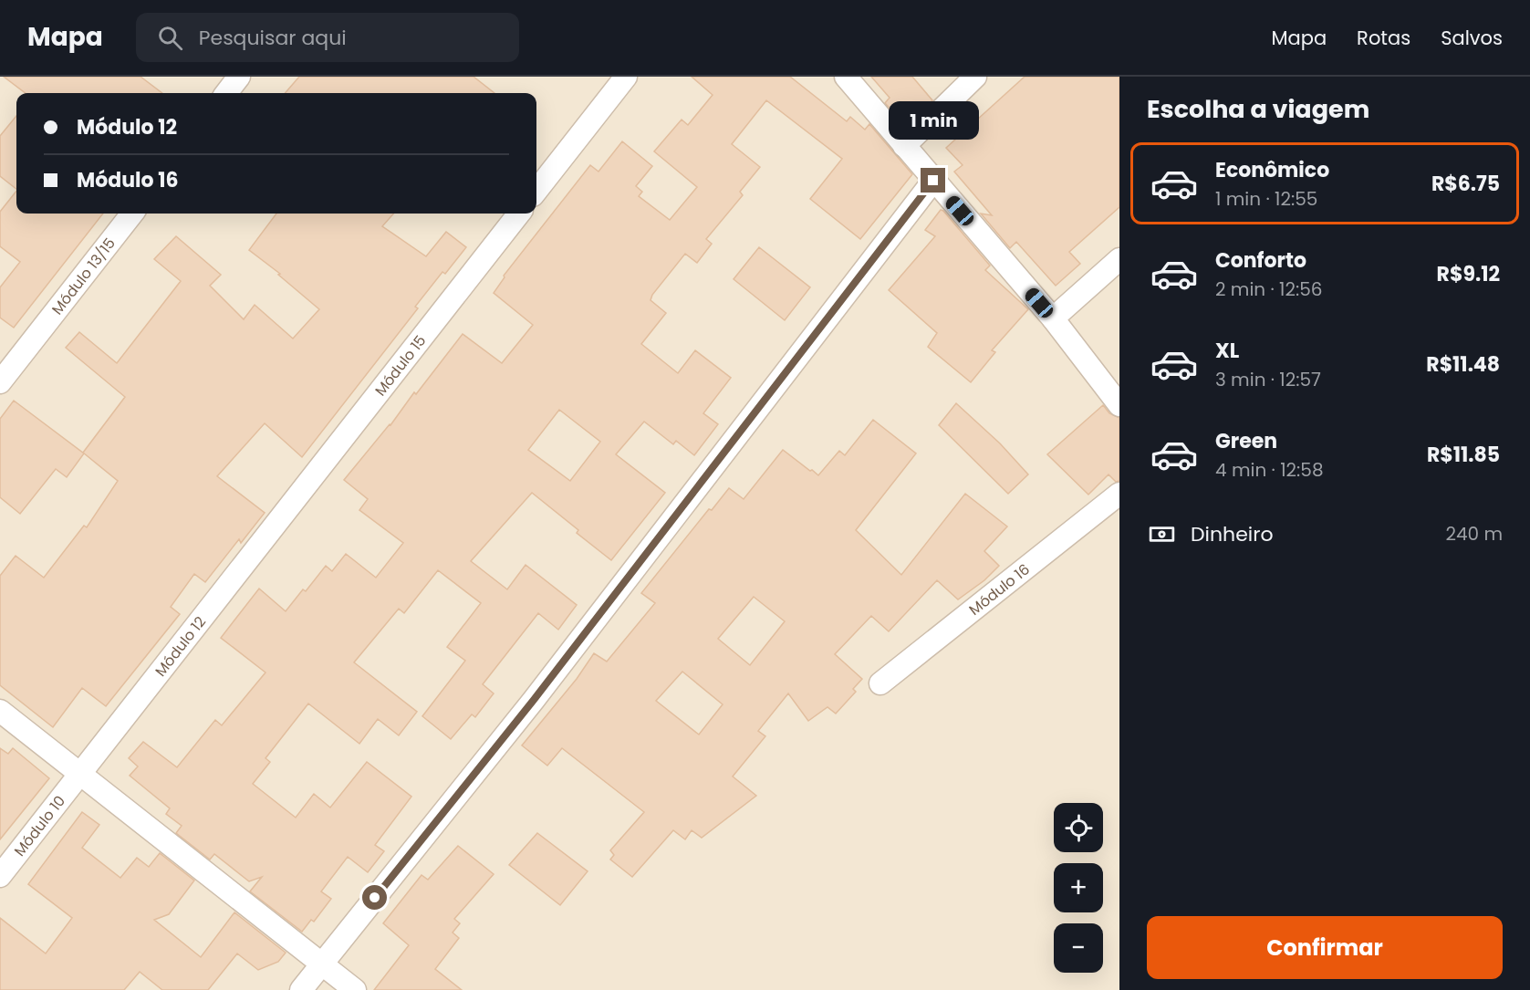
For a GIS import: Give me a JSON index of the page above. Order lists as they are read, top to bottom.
{
  "streets": {
    "street": [
      "Módulo 13/15",
      "Módulo 15",
      "Módulo 16",
      "Módulo 12",
      "Módulo 10"
    ]
  },
  "crossings": [
    ["Módulo 15", "Módulo 12"],
    ["Módulo 12", "Módulo 10"]
  ],
  "page": {
    "header": "Mapa",
    "search": "Pesquisar aqui",
    "nav": ["Mapa", "Rotas", "Salvos"],
    "heading": "Escolha a viagem",
    "banner": ["Módulo 12", "Módulo 16"],
    "bubble": "1 min",
    "list": [
      {
        "name": "Econômico",
        "note": "1 min · 12:55",
        "value": "R$6.75"
      },
      {
        "name": "Conforto",
        "note": "2 min · 12:56",
        "value": "R$9.12"
      },
      {
        "name": "XL",
        "note": "3 min · 12:57",
        "value": "R$11.48"
      },
      {
        "name": "Green",
        "note": "4 min · 12:58",
        "value": "R$11.85"
      }
    ],
    "pay": ["Dinheiro", "240 m"],
    "map_buttons": ["+", "−"],
    "buttons": "Confirmar"
  }
}
